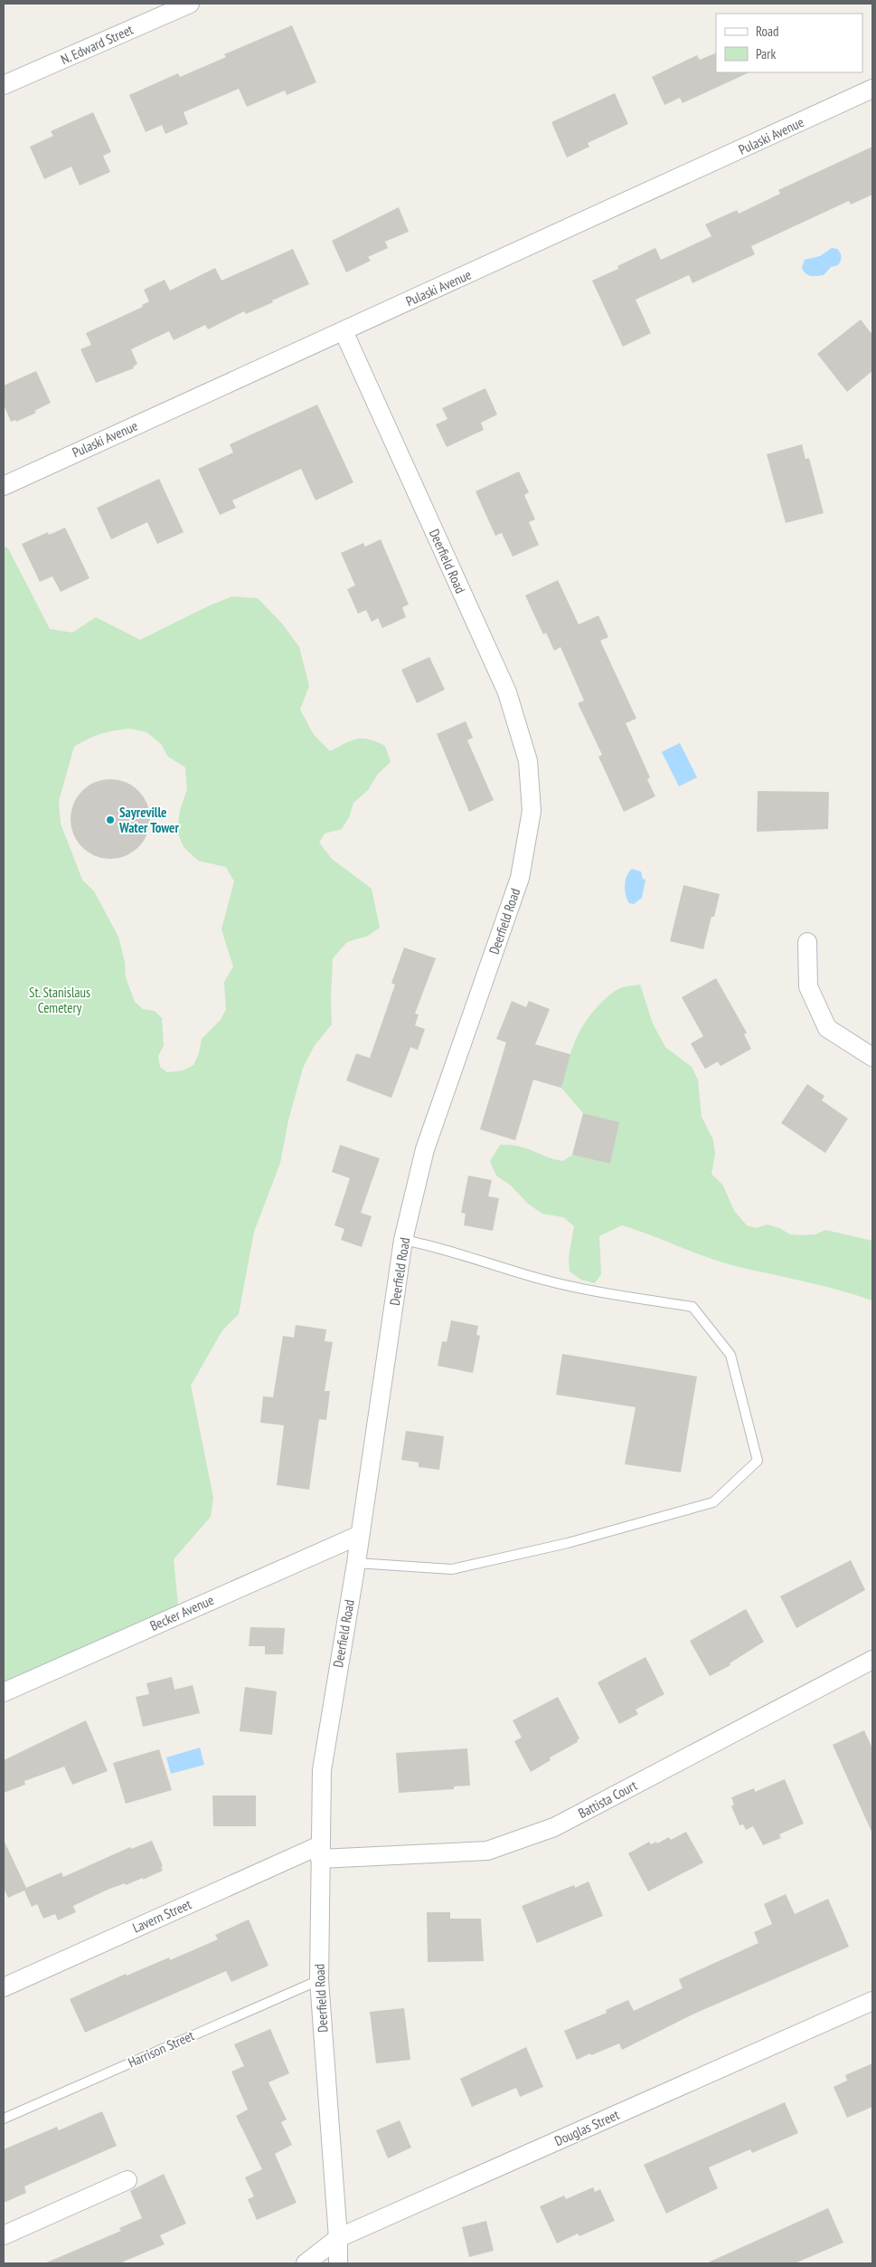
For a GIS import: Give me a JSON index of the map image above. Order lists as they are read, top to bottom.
{
  "streets": {
    "street": [
      "N. Edward Street",
      "Pulaski Avenue",
      "Deerfield Road",
      "Becker Avenue",
      "Battista Court",
      "Lavern Street",
      "Douglas Street"
    ],
    "lane": ["Harrison Street"]
  },
  "crossings": [
    ["Pulaski Avenue", "Deerfield Road"],
    ["Deerfield Road", "Becker Avenue"],
    ["Deerfield Road", "Battista Court"],
    ["Deerfield Road", "Lavern Street"],
    ["Deerfield Road", "Harrison Street"],
    ["Deerfield Road", "Douglas Street"],
    ["Battista Court", "Lavern Street"]
  ],
  "parks": ["St. Stanislaus Cemetery"],
  "places": ["Sayreville Water Tower"],
  "legend": ["Road", "Park"]
}
